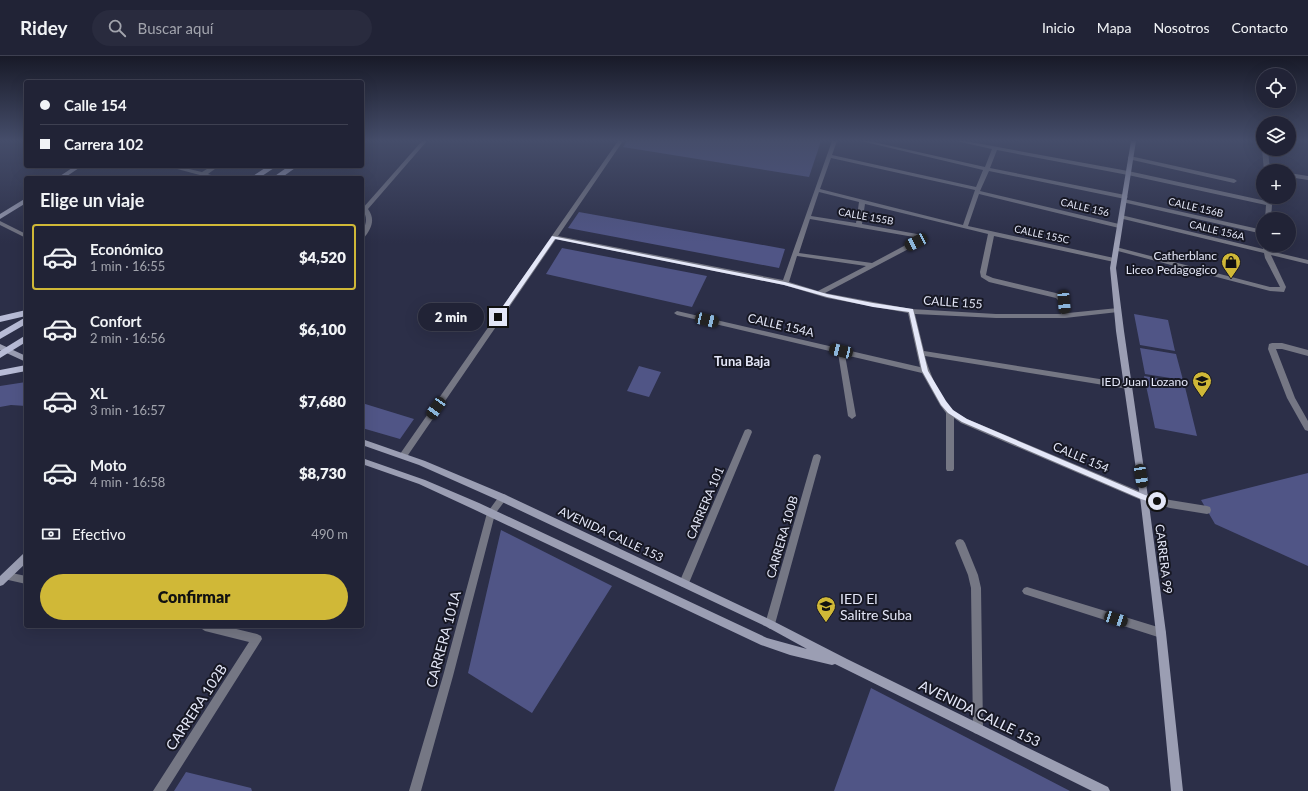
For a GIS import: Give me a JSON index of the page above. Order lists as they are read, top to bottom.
{
  "streets": {
    "main road": ["AVENIDA CALLE 153", "CARRERA 99"],
    "street": [
      "CALLE 156",
      "CALLE 156B",
      "CALLE 155B",
      "CALLE 156A",
      "CALLE 155C",
      "CALLE 155",
      "CALLE 154A",
      "CALLE 154",
      "CARRERA 101",
      "CARRERA 100B",
      "CARRERA 101A",
      "CARRERA 102B"
    ]
  },
  "crossings": [
    ["CALLE 156", "CARRERA 99"],
    ["CALLE 156B", "CARRERA 99"],
    ["CALLE 156A", "CARRERA 99"],
    ["CALLE 155C", "CARRERA 99"],
    ["CALLE 155", "CARRERA 99"],
    ["CALLE 154", "CARRERA 99"],
    ["CARRERA 101", "AVENIDA CALLE 153"],
    ["AVENIDA CALLE 153", "CARRERA 100B"],
    ["AVENIDA CALLE 153", "CARRERA 101A"]
  ],
  "districts": ["Tuna Baja"],
  "places": {
    "shop": ["Catherblanc Liceo Pedagogico"],
    "school or university": ["IED Juan Lozano", "IED El Salitre Suba"]
  },
  "page": {
    "header": "Ridey",
    "search": "Buscar aquí",
    "nav": [
      "Inicio",
      "Mapa",
      "Nosotros",
      "Contacto"
    ],
    "map_buttons": ["+", "−"],
    "banner": ["Calle 154", "Carrera 102"],
    "heading": "Elige un viaje",
    "list": [
      {
        "name": "Económico",
        "note": "1 min · 16:55",
        "value": "$4,520"
      },
      {
        "name": "Confort",
        "note": "2 min · 16:56",
        "value": "$6,100"
      },
      {
        "name": "XL",
        "note": "3 min · 16:57",
        "value": "$7,680"
      },
      {
        "name": "Moto",
        "note": "4 min · 16:58",
        "value": "$8,730"
      }
    ],
    "bubble": "2 min",
    "pay": ["Efectivo", "490 m"],
    "buttons": "Confirmar"
  }
}
